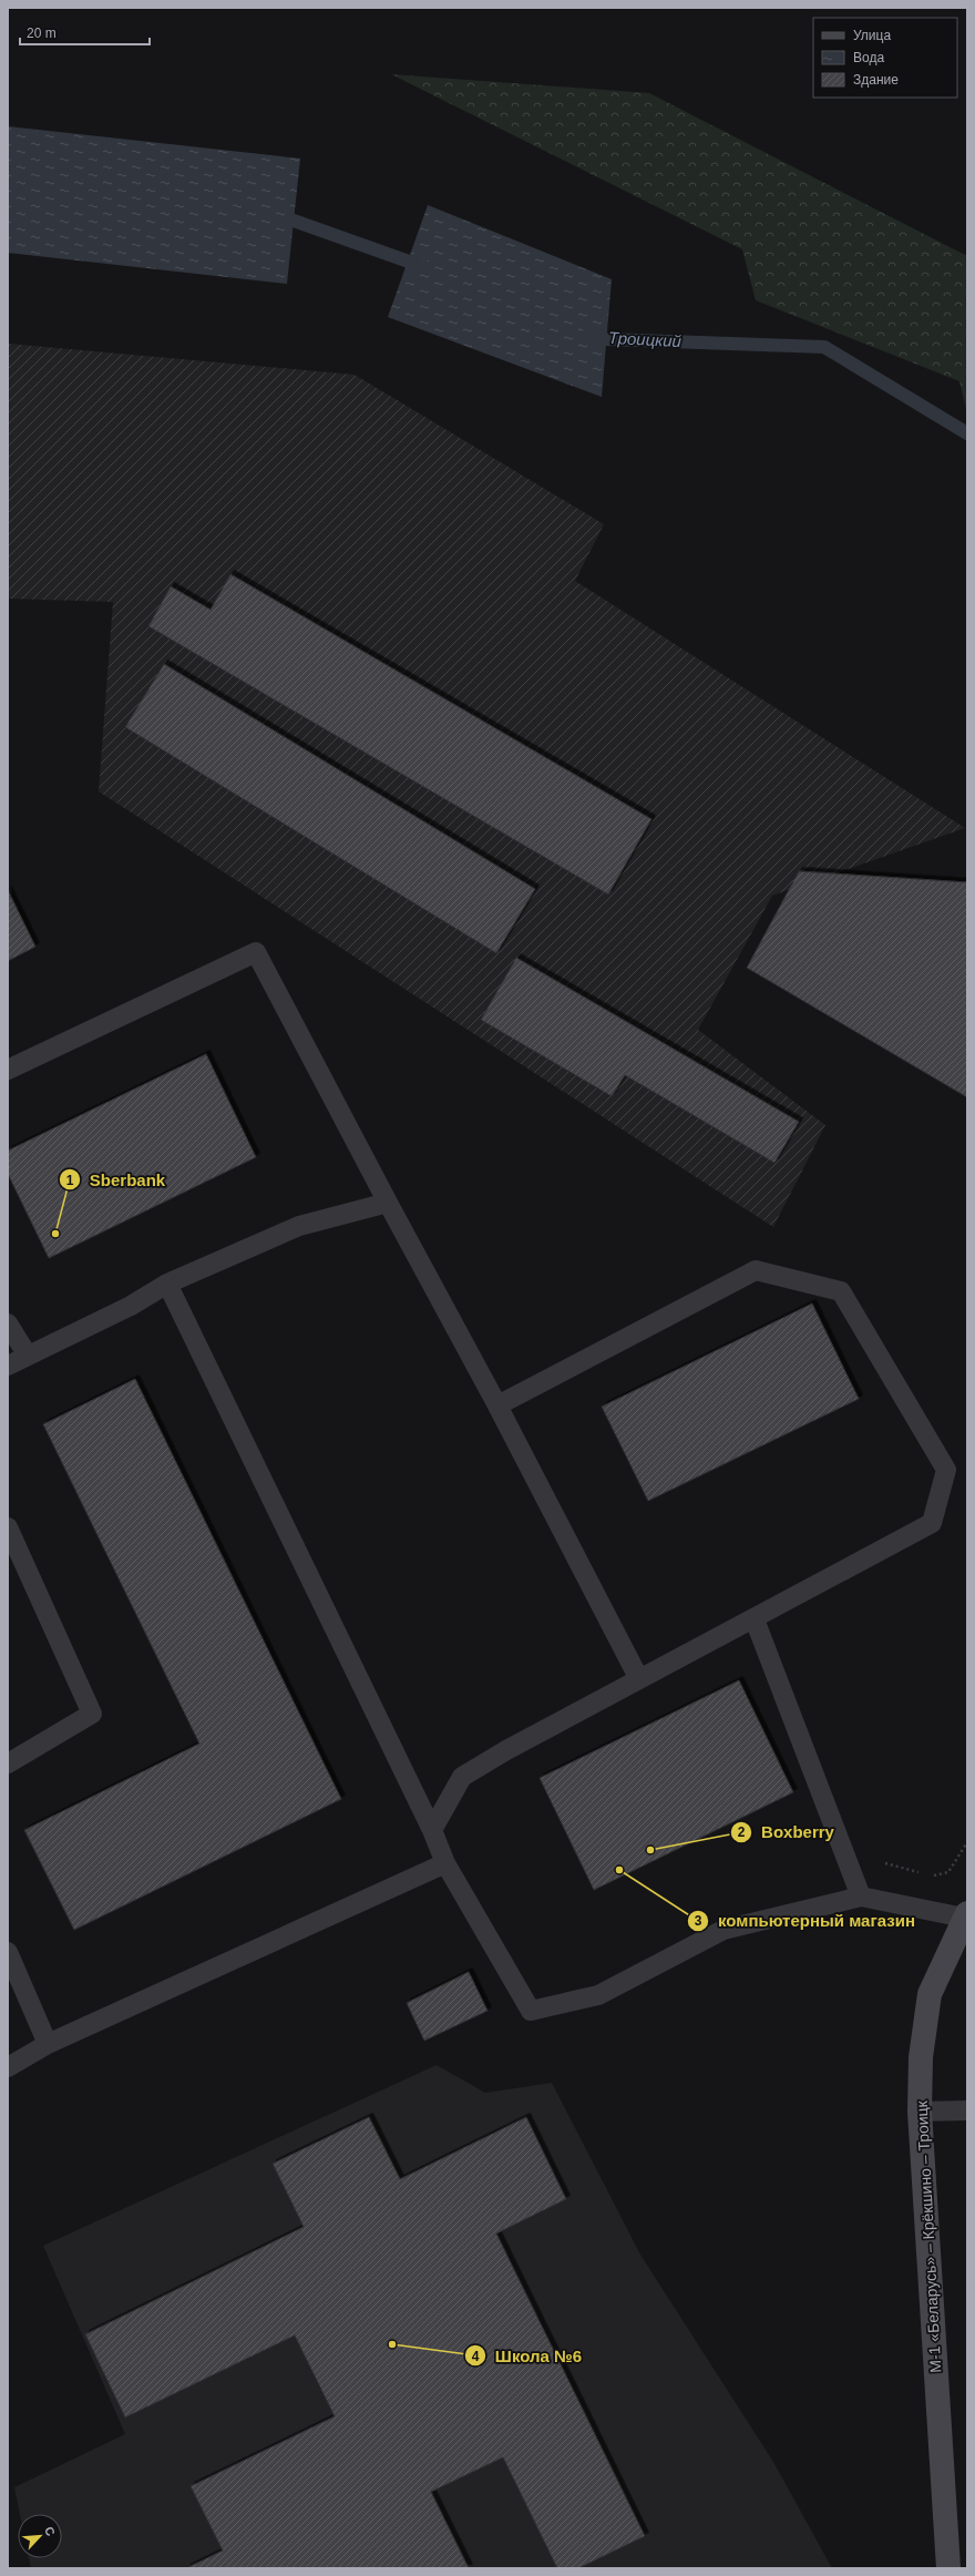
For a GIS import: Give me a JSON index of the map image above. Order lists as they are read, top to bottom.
{
  "streets": {
    "main road": ["М-1 «Беларусь» – Крёкшино – Троицк"]
  },
  "water": ["Троицкий"],
  "places": [
    "Sberbank",
    "Boxberry",
    "компьютерный магазин",
    "Школа №6"
  ],
  "legend": ["Улица", "Вода", "Здание"],
  "scale_bar": "20 m",
  "north": "top right"
}
